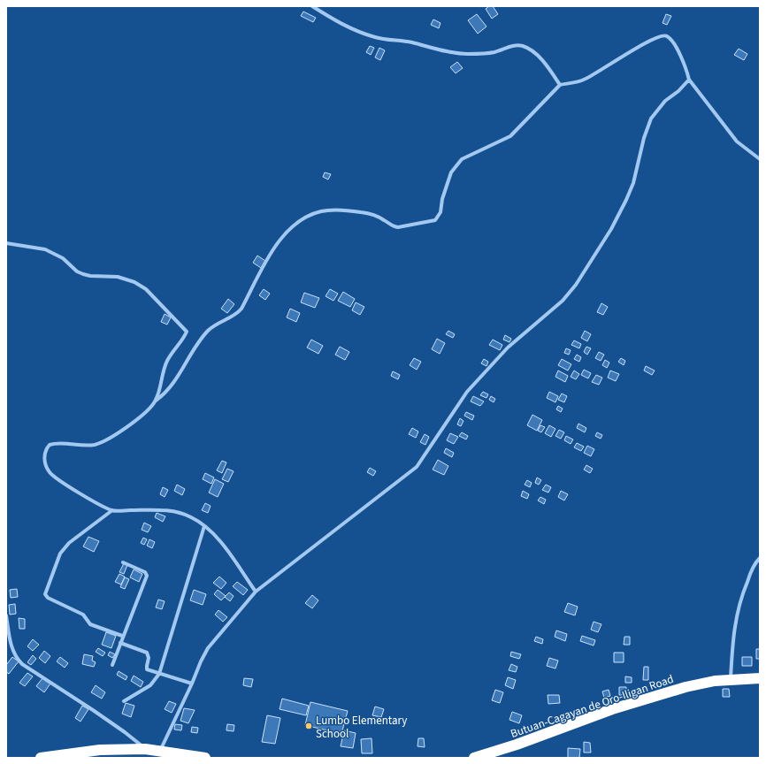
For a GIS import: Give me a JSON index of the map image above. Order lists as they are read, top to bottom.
{
  "streets": {
    "highway": ["Butuan-Cagayan de Oro-Iligan Road"]
  },
  "places": ["Lumbo Elementary School"]
}
